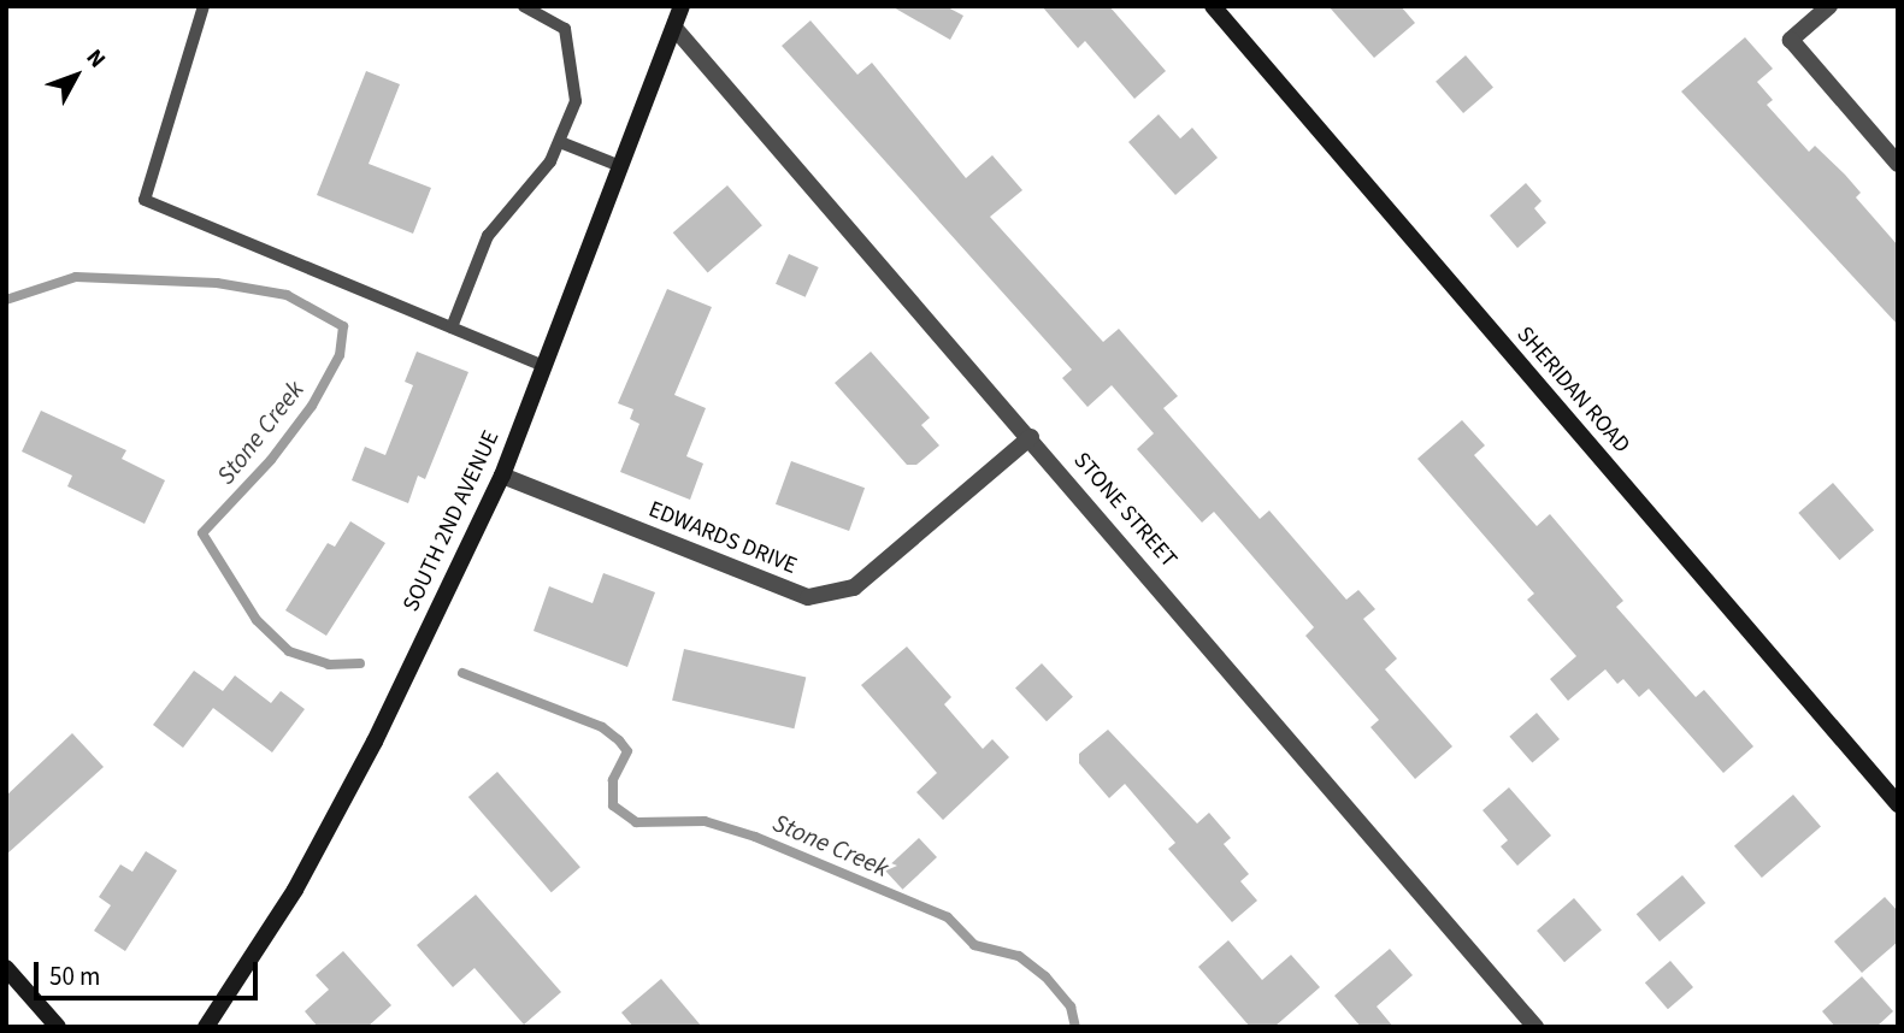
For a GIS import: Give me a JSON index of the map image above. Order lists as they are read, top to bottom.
{
  "streets": {
    "main road": ["SHERIDAN ROAD", "SOUTH 2ND AVENUE"],
    "street": ["STONE STREET", "EDWARDS DRIVE"]
  },
  "crossings": [
    ["STONE STREET", "SOUTH 2ND AVENUE"],
    ["STONE STREET", "EDWARDS DRIVE"],
    ["SOUTH 2ND AVENUE", "EDWARDS DRIVE"]
  ],
  "water": ["Stone Creek"],
  "scale_bar": "50 m",
  "north": "top right"
}
